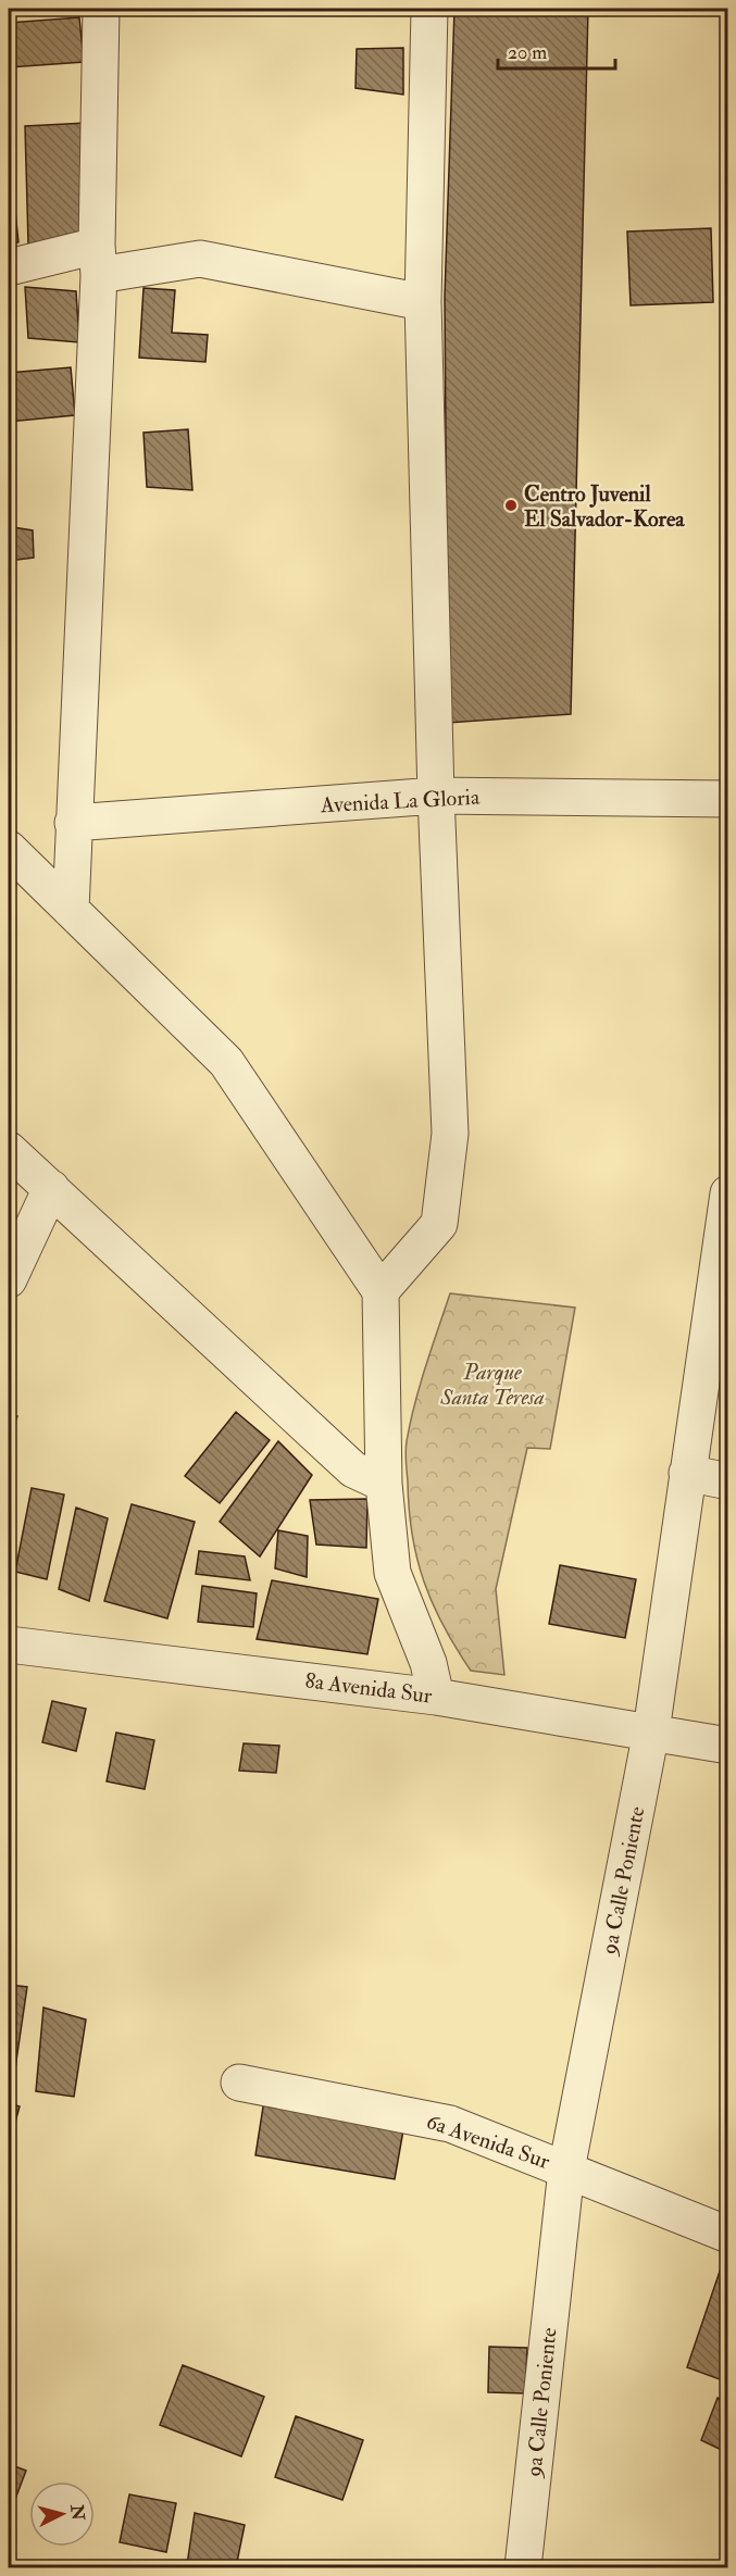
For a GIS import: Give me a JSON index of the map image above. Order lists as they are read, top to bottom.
{
  "streets": {
    "street": [
      "Avenida La Gloria",
      "8a Avenida Sur",
      "9a Calle Poniente",
      "6a Avenida Sur"
    ]
  },
  "crossings": [
    ["8a Avenida Sur", "9a Calle Poniente"],
    ["9a Calle Poniente", "6a Avenida Sur"]
  ],
  "parks": ["Parque Santa Teresa"],
  "places": ["Centro Juvenil El Salvador-Korea"],
  "scale_bar": "20 m",
  "north": "right"
}
